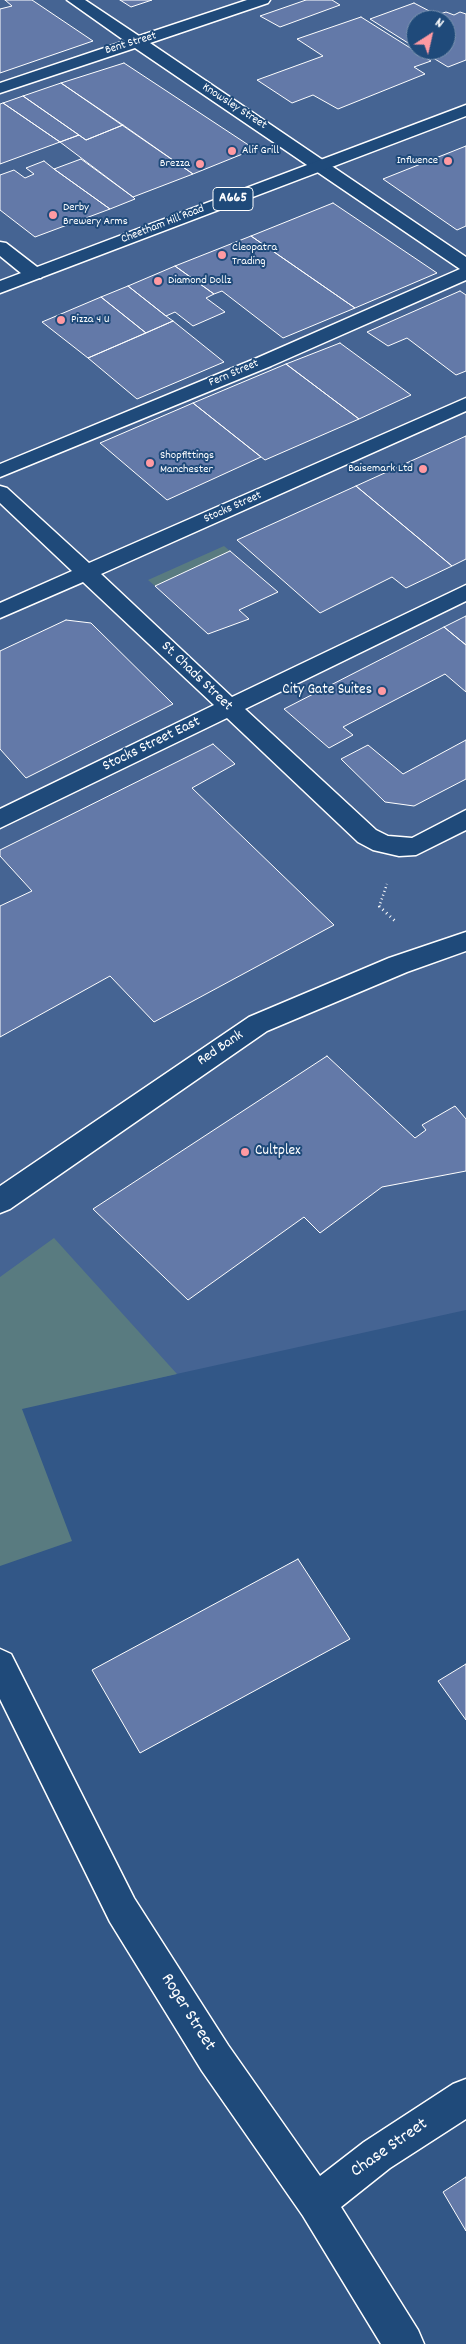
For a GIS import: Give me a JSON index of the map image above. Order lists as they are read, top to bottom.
{
  "streets": {
    "main road": [
      "Bent Street",
      "Knowsley Street",
      "A665",
      "Cheetham Hill Road",
      "Fern Street",
      "Stocks Street",
      "St. Chads Street",
      "Stocks Street East",
      "Red Bank",
      "Roger Street",
      "Chase Street"
    ]
  },
  "crossings": [
    ["Bent Street", "Knowsley Street"],
    ["Knowsley Street", "Cheetham Hill Road"],
    ["Stocks Street", "St. Chads Street"],
    ["St. Chads Street", "Stocks Street East"],
    ["Roger Street", "Chase Street"]
  ],
  "places": [
    "Alif Grill",
    "Influence",
    "Brezza",
    "Derby Brewery Arms",
    "Cleopatra Trading",
    "Diamond Dollz",
    "Pizza 4 U",
    "Shopfittings Manchester",
    "Baisemark Ltd",
    "City Gate Suites",
    "Cultplex"
  ],
  "north": "top right"
}
